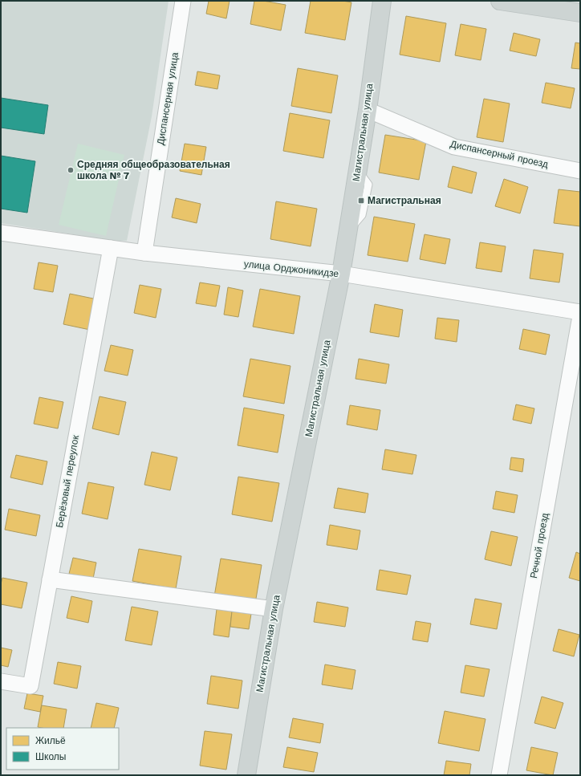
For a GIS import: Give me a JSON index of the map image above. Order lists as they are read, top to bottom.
{
  "streets": {
    "main road": ["Магистральная улица"],
    "street": [
      "Диспансерная улица",
      "Диспансерный проезд",
      "улица Орджоникидзе",
      "Берёзовый переулок",
      "Речной проезд"
    ]
  },
  "crossings": [
    ["Диспансерная улица", "улица Орджоникидзе"],
    ["Магистральная улица", "Диспансерный проезд"],
    ["Магистральная улица", "улица Орджоникидзе"],
    ["улица Орджоникидзе", "Берёзовый переулок"]
  ],
  "places": {
    "other": ["Средняя общеобразовательная школа № 7"],
    "transit": ["Магистральная"]
  },
  "legend": ["Жильё", "Школы"]
}
